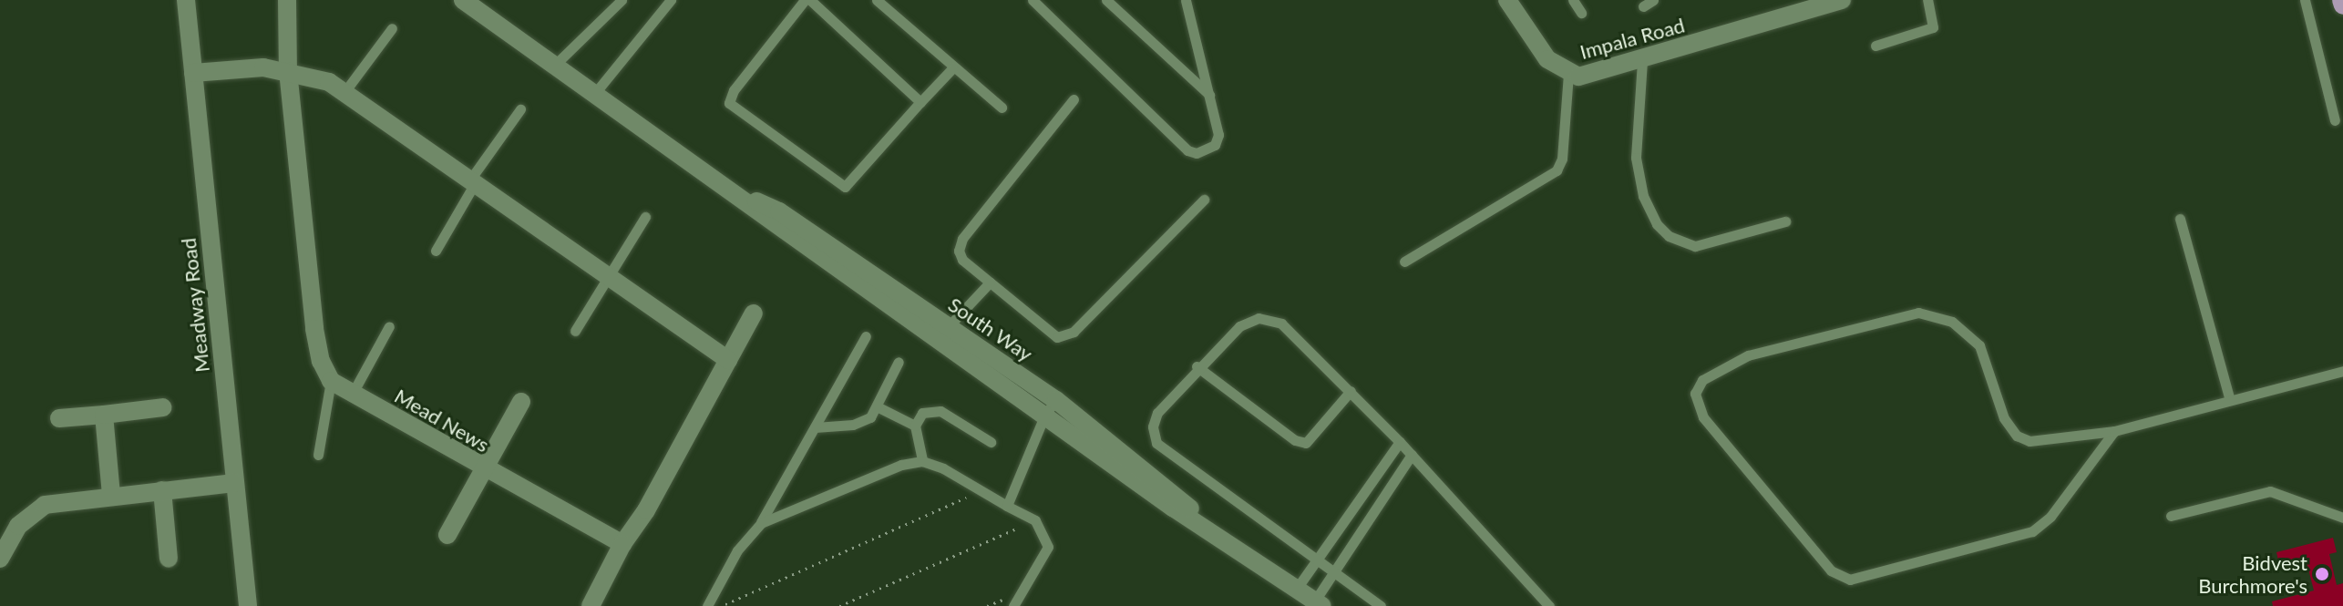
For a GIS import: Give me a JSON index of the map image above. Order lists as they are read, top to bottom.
{
  "streets": {
    "street": [
      "Impala Road",
      "Meadway Road",
      "South Way",
      "Mead News"
    ]
  },
  "places": ["Bidvest Burchmore's"]
}
